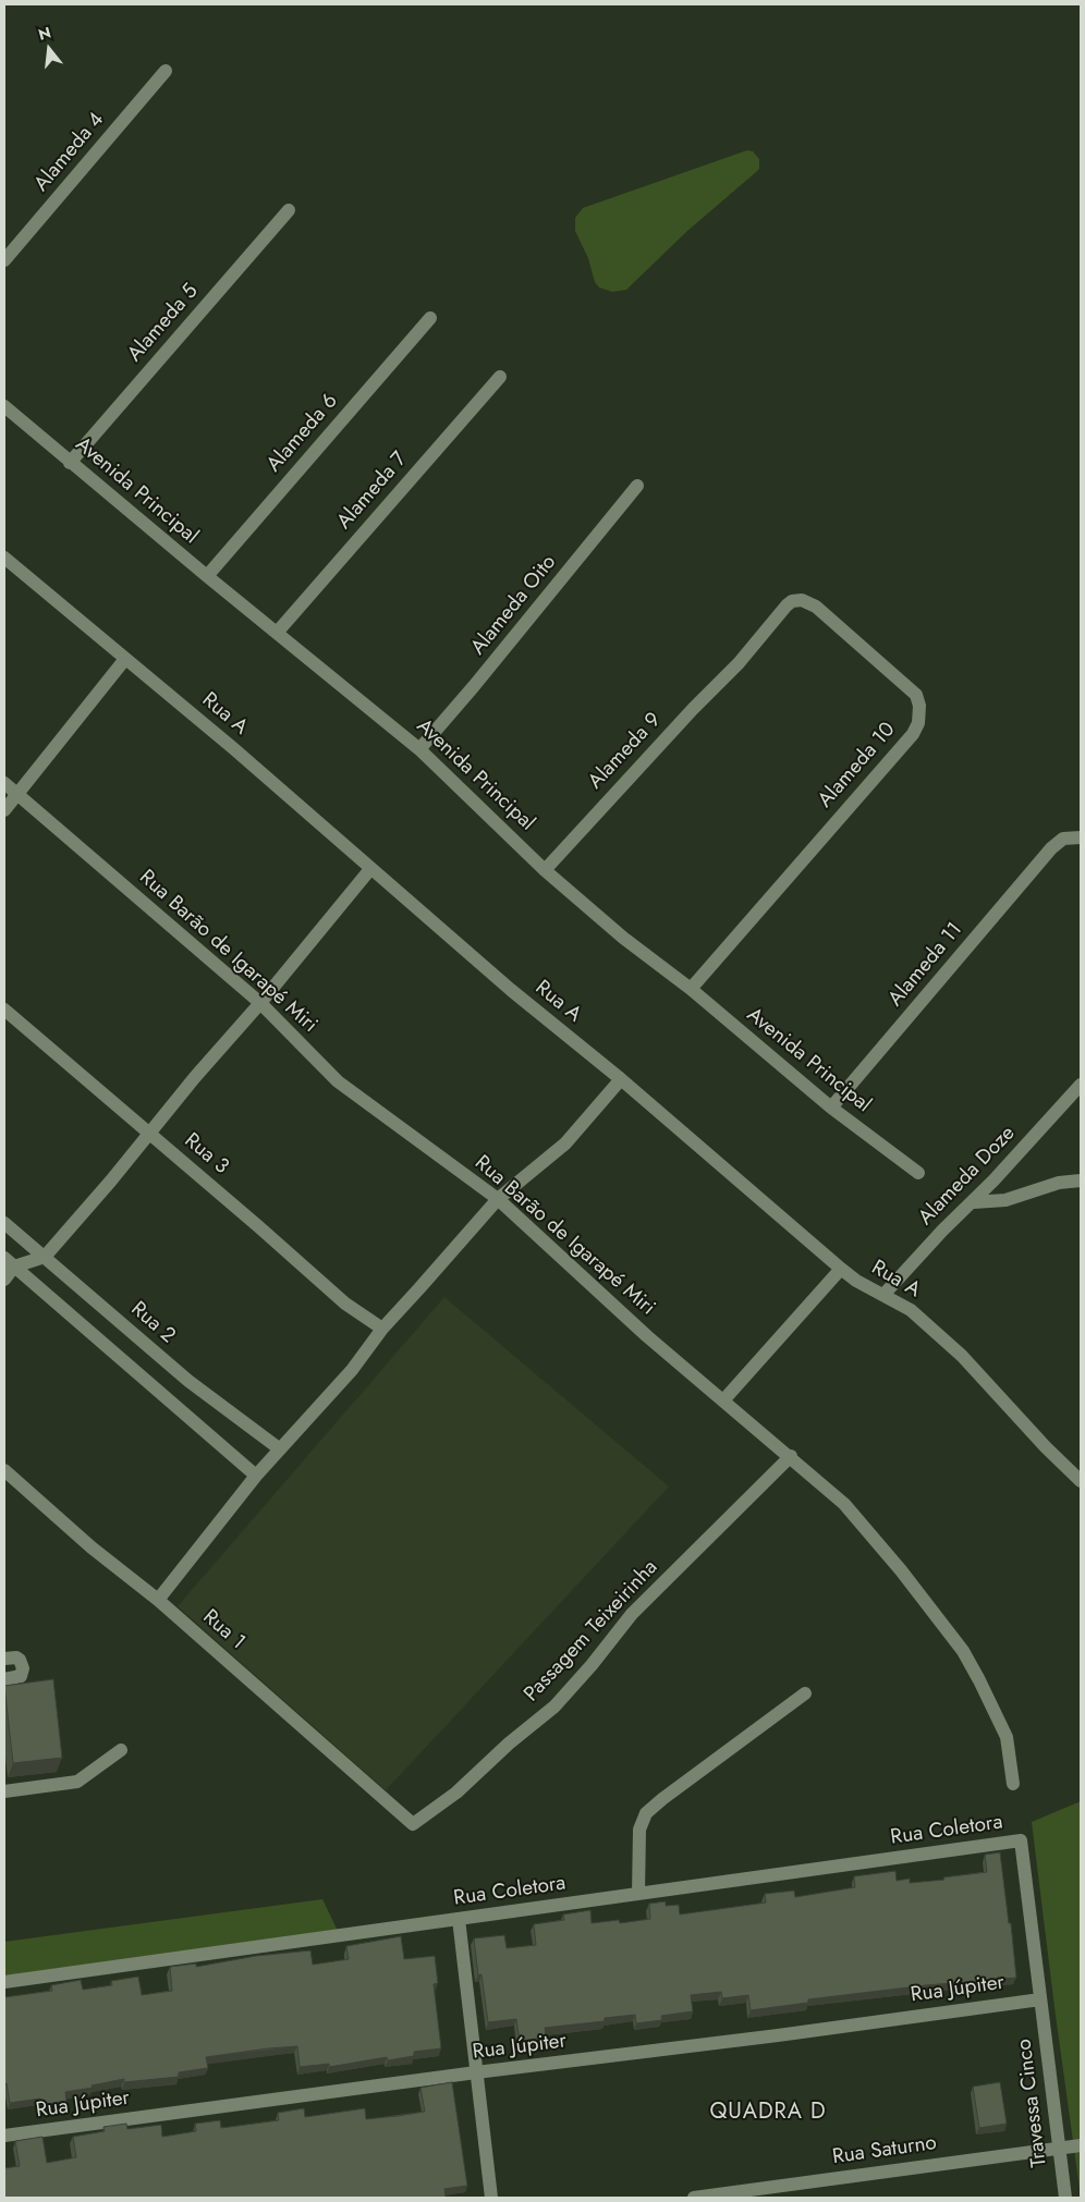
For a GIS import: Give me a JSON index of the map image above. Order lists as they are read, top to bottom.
{
  "streets": {
    "street": [
      "Alameda 4",
      "Alameda 5",
      "Alameda 6",
      "Avenida Principal",
      "Alameda 7",
      "Alameda Oito",
      "Rua A",
      "Alameda 9",
      "Alameda 10",
      "Rua Barão de Igarapé Miri",
      "Alameda 11",
      "Rua 3",
      "Alameda Doze",
      "Rua 2",
      "Rua 1",
      "Passagem Teixeirinha",
      "Rua Coletora",
      "Rua Júpiter",
      "Travessa Cinco",
      "Rua Saturno"
    ]
  },
  "crossings": [
    ["Alameda 5", "Avenida Principal"],
    ["Alameda 6", "Avenida Principal"],
    ["Avenida Principal", "Alameda 7"],
    ["Avenida Principal", "Alameda Oito"],
    ["Avenida Principal", "Alameda 9"],
    ["Avenida Principal", "Alameda 10"],
    ["Avenida Principal", "Alameda 11"],
    ["Rua A", "Alameda Doze"],
    ["Alameda 9", "Alameda 10"],
    ["Rua Barão de Igarapé Miri", "Passagem Teixeirinha"],
    ["Rua 1", "Passagem Teixeirinha"],
    ["Rua Coletora", "Travessa Cinco"],
    ["Rua Júpiter", "Travessa Cinco"],
    ["Travessa Cinco", "Rua Saturno"]
  ],
  "districts": ["QUADRA D"],
  "north": "top"
}
